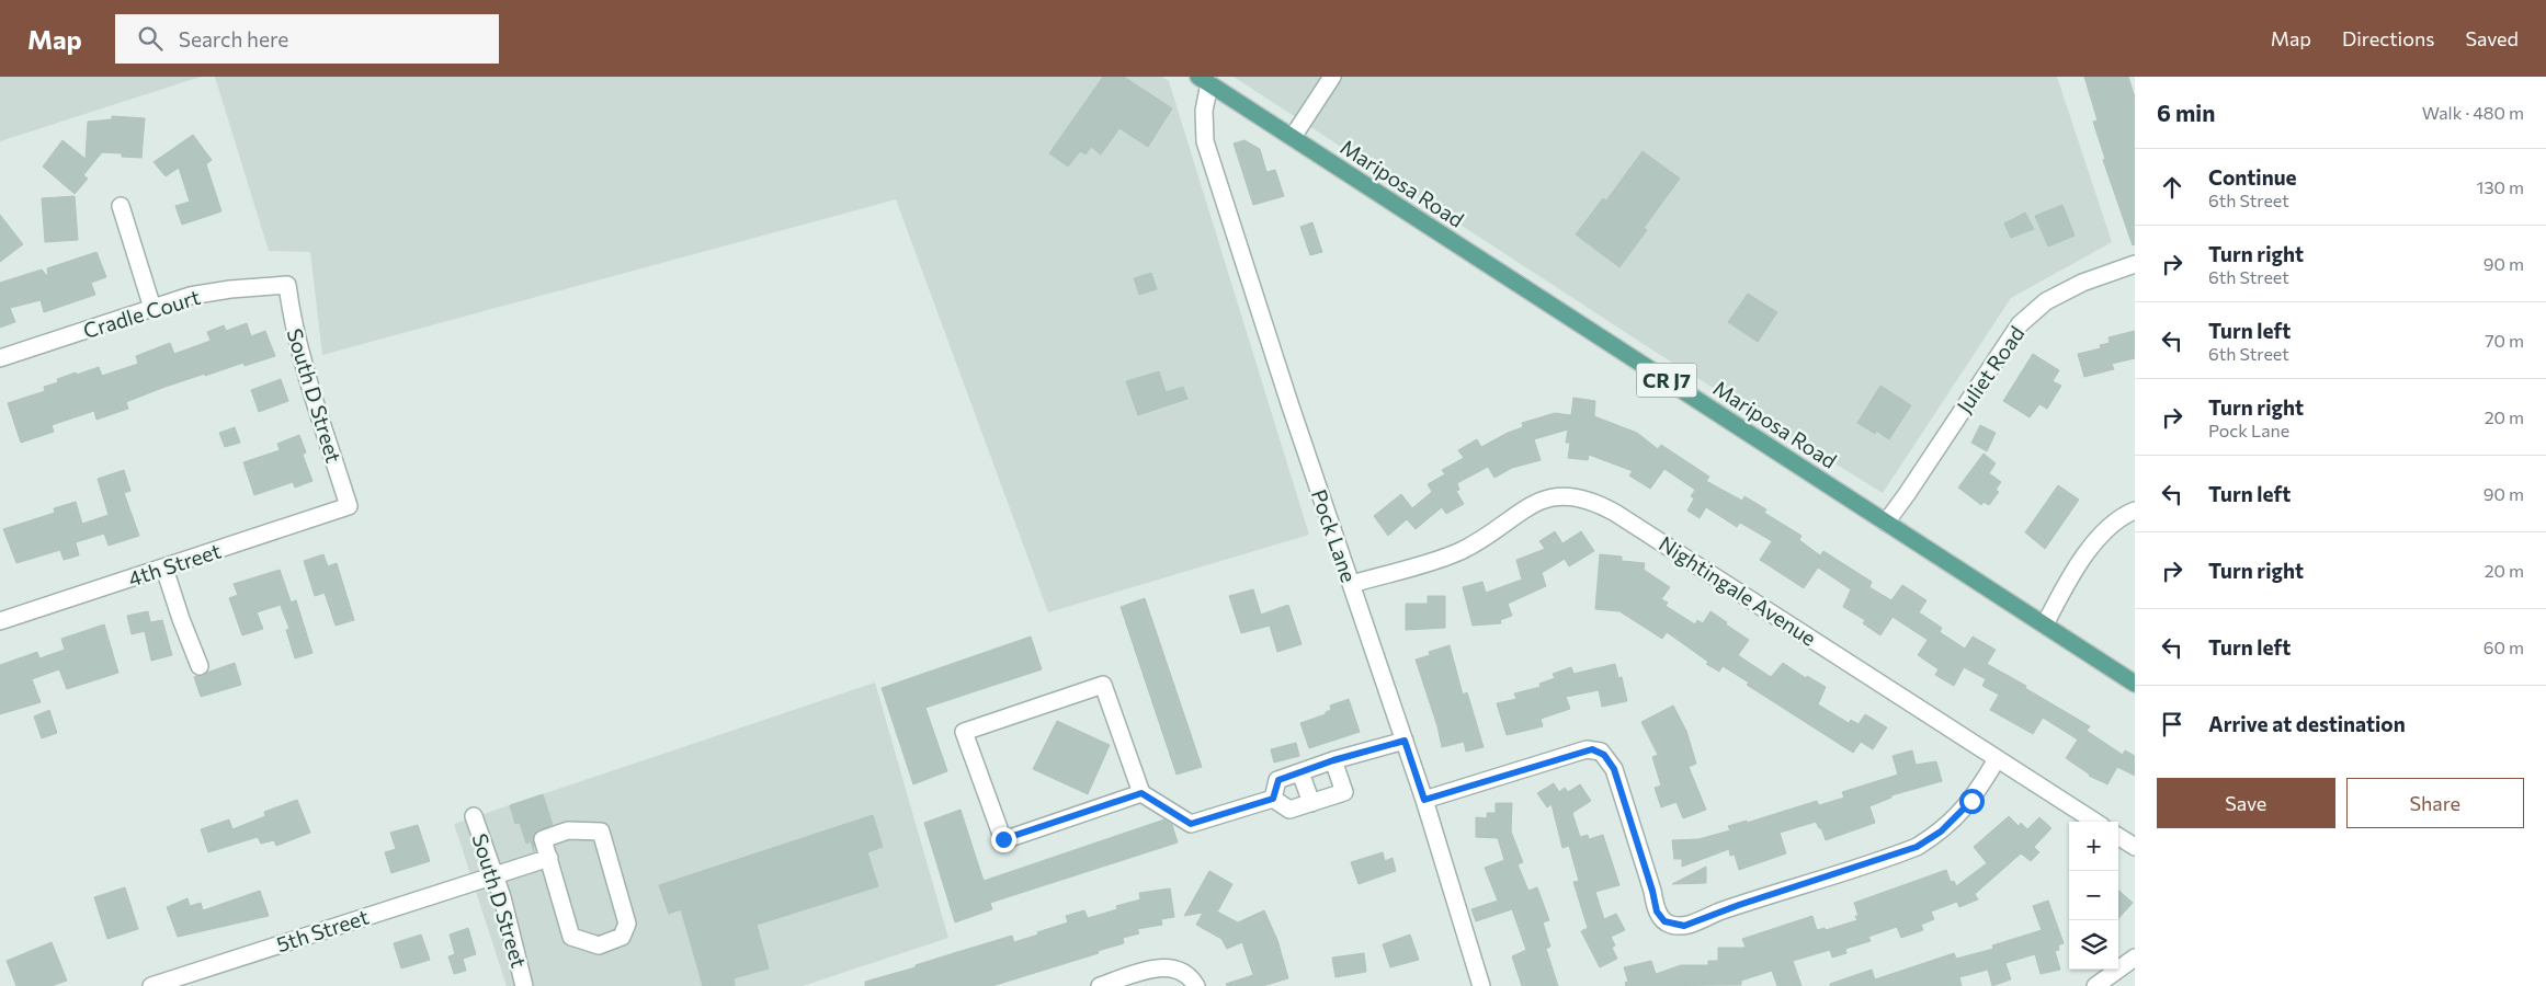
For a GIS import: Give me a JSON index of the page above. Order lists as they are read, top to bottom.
{
  "streets": {
    "main road": ["Mariposa Road", "CR J7"],
    "street": [
      "Cradle Court",
      "Juliet Road",
      "South D Street",
      "Pock Lane",
      "4th Street",
      "Nightingale Avenue",
      "5th Street"
    ]
  },
  "crossings": [
    ["Mariposa Road", "Juliet Road"],
    ["Mariposa Road", "Pock Lane"],
    ["Cradle Court", "South D Street"],
    ["South D Street", "4th Street"],
    ["South D Street", "5th Street"],
    ["Pock Lane", "Nightingale Avenue"]
  ],
  "page": {
    "header": "Map",
    "search": "Search here",
    "nav": ["Map", "Directions", "Saved"],
    "heading": ["6 min", "Walk · 480 m"],
    "list": [
      ["Continue", "6th Street", "130 m"],
      ["Turn right", "6th Street", "90 m"],
      ["Turn left", "6th Street", "70 m"],
      ["Turn right", "Pock Lane", "20 m"],
      ["Turn left", "90 m"],
      ["Turn right", "20 m"],
      ["Turn left", "60 m"],
      "Arrive at destination"
    ],
    "buttons": ["Save", "Share"],
    "map_buttons": ["+", "−"]
  }
}
